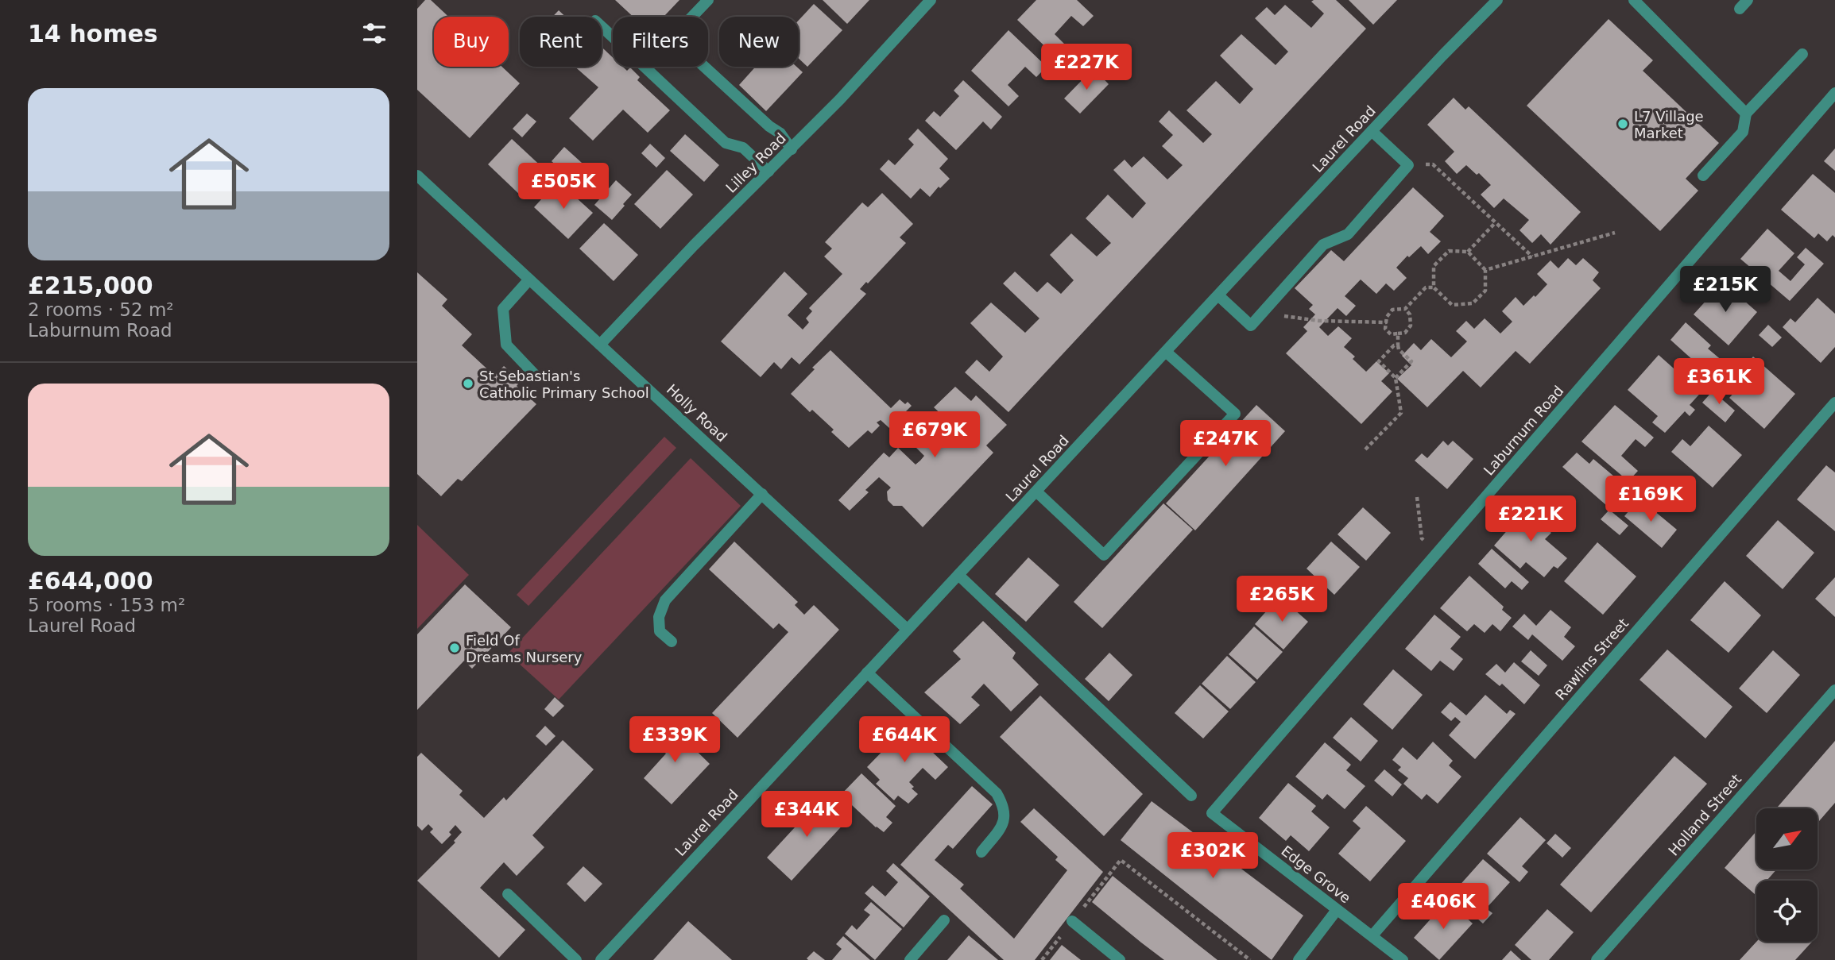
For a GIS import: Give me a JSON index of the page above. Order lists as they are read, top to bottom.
{
  "streets": {
    "street": [
      "Laurel Road",
      "Lilley Road",
      "Holly Road",
      "Laburnum Road",
      "Rawlins Street",
      "Holland Street",
      "Edge Grove"
    ]
  },
  "crossings": [
    ["Laurel Road", "Holly Road"],
    ["Lilley Road", "Holly Road"],
    ["Laburnum Road", "Edge Grove"],
    ["Rawlins Street", "Edge Grove"]
  ],
  "places": ["L7 Village Market", "St Sebastian's Catholic Primary School", "Field Of Dreams Nursery"],
  "north": "top right",
  "page": {
    "heading": "14 homes",
    "chip": [
      "Buy",
      "Rent",
      "Filters",
      "New"
    ],
    "price": [
      "£227K",
      "£505K",
      "£215K",
      "£361K",
      "£679K",
      "£247K",
      "£169K",
      "£221K",
      "£265K",
      "£339K",
      "£644K",
      "£344K",
      "£302K",
      "£406K"
    ],
    "list": [
      {
        "name": "£215,000",
        "note": "2 rooms · 52 m² · Laburnum Road"
      },
      {
        "name": "£644,000",
        "note": "5 rooms · 153 m² · Laurel Road"
      }
    ]
  }
}
